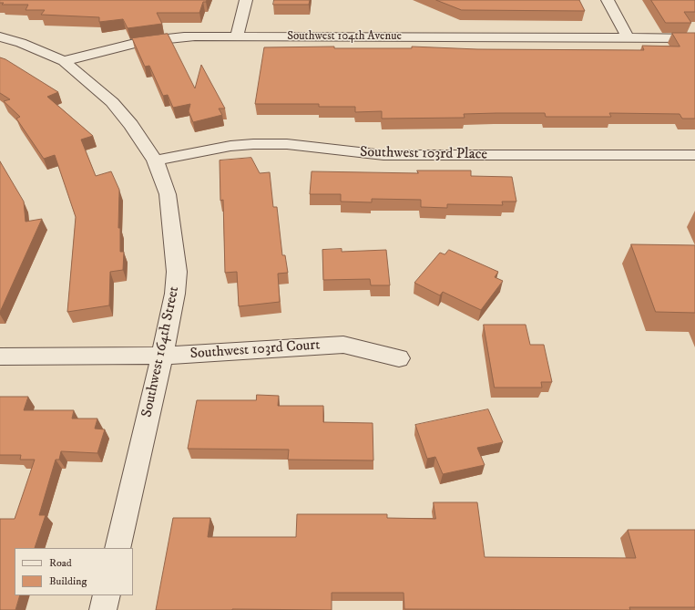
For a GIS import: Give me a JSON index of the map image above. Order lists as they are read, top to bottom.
{
  "streets": {
    "street": [
      "Southwest 104th Avenue",
      "Southwest 103rd Place",
      "Southwest 103rd Court",
      "Southwest 164th Street"
    ]
  },
  "crossings": [
    ["Southwest 104th Avenue", "Southwest 164th Street"],
    ["Southwest 103rd Place", "Southwest 164th Street"],
    ["Southwest 103rd Court", "Southwest 164th Street"]
  ],
  "legend": ["Road", "Building"]
}
